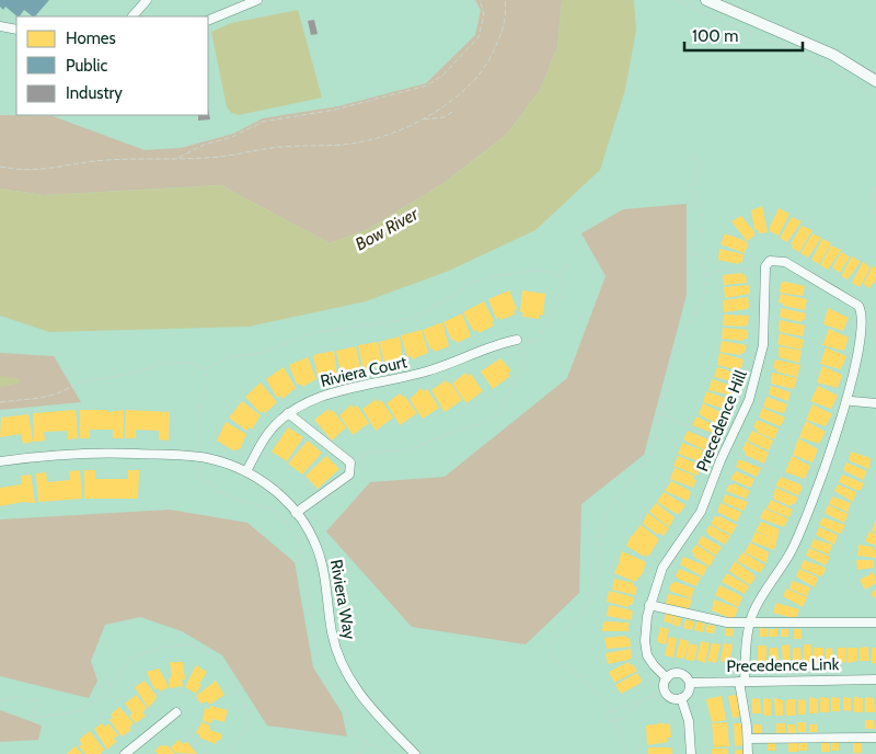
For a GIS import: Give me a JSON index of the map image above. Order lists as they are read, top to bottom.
{
  "streets": {
    "street": [
      "Riviera Court",
      "Precedence Hill",
      "Riviera Way",
      "Precedence Link"
    ]
  },
  "crossings": [
    ["Riviera Court", "Riviera Way"],
    ["Precedence Hill", "Precedence Link"]
  ],
  "water": ["Bow River"],
  "legend": ["Homes", "Public", "Industry"],
  "scale_bar": "100 m"
}
